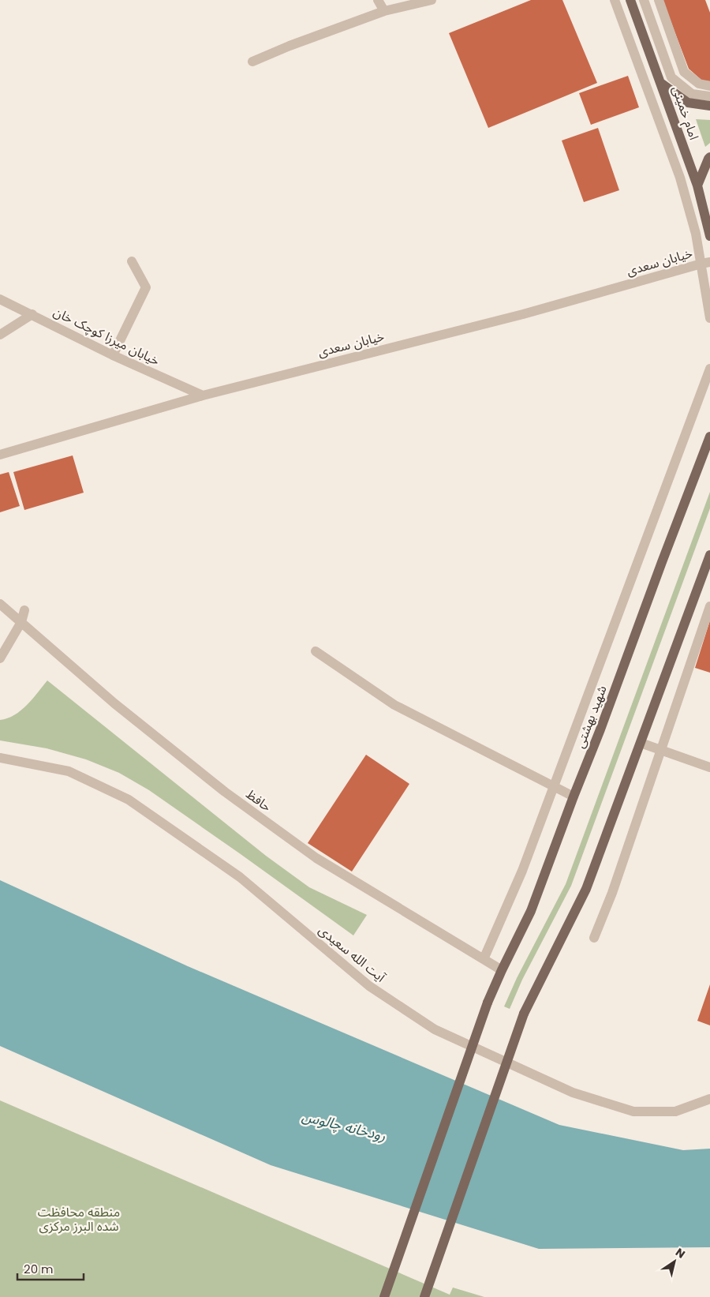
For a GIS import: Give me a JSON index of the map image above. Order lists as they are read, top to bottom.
{
  "streets": {
    "main road": ["امام خمینی", "شهید بهشتی"],
    "street": [
      "خیابان سعدی",
      "خیابان میرزا کوچک خان",
      "حافظ",
      "آیت الله سعیدی"
    ]
  },
  "crossings": [
    ["خیابان سعدی", "خیابان میرزا کوچک خان"],
    ["شهید بهشتی", "حافظ"]
  ],
  "water": ["رودخانه چالوس"],
  "parks": ["منطقه محافظت شده البرز مرکزی"],
  "scale_bar": "20 m",
  "north": "top right"
}
